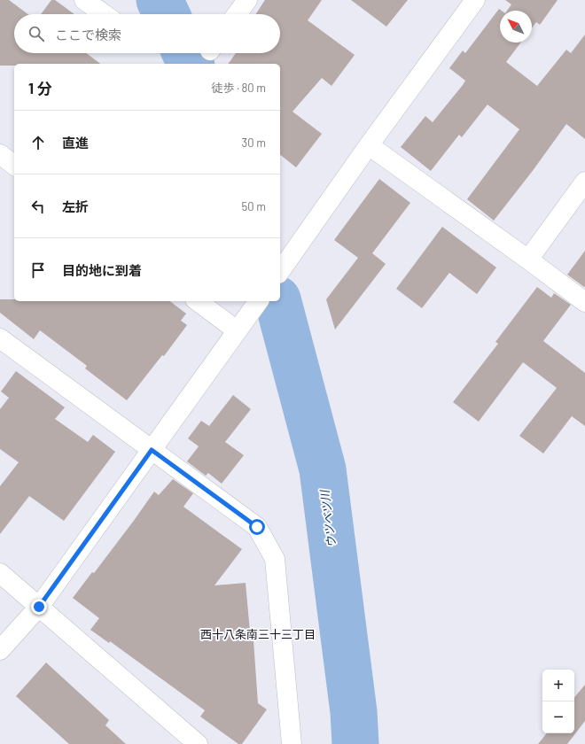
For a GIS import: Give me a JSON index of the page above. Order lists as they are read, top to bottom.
{
  "districts": ["西十八条南三十三丁目"],
  "water": ["ウツベツ川"],
  "north": "top left",
  "page": {
    "search": "ここで検索",
    "heading": ["1 分", "徒歩 · 80 m"],
    "list": [
      ["直進", "30 m"],
      ["左折", "50 m"],
      "目的地に到着"
    ],
    "map_buttons": ["+", "−"]
  }
}
